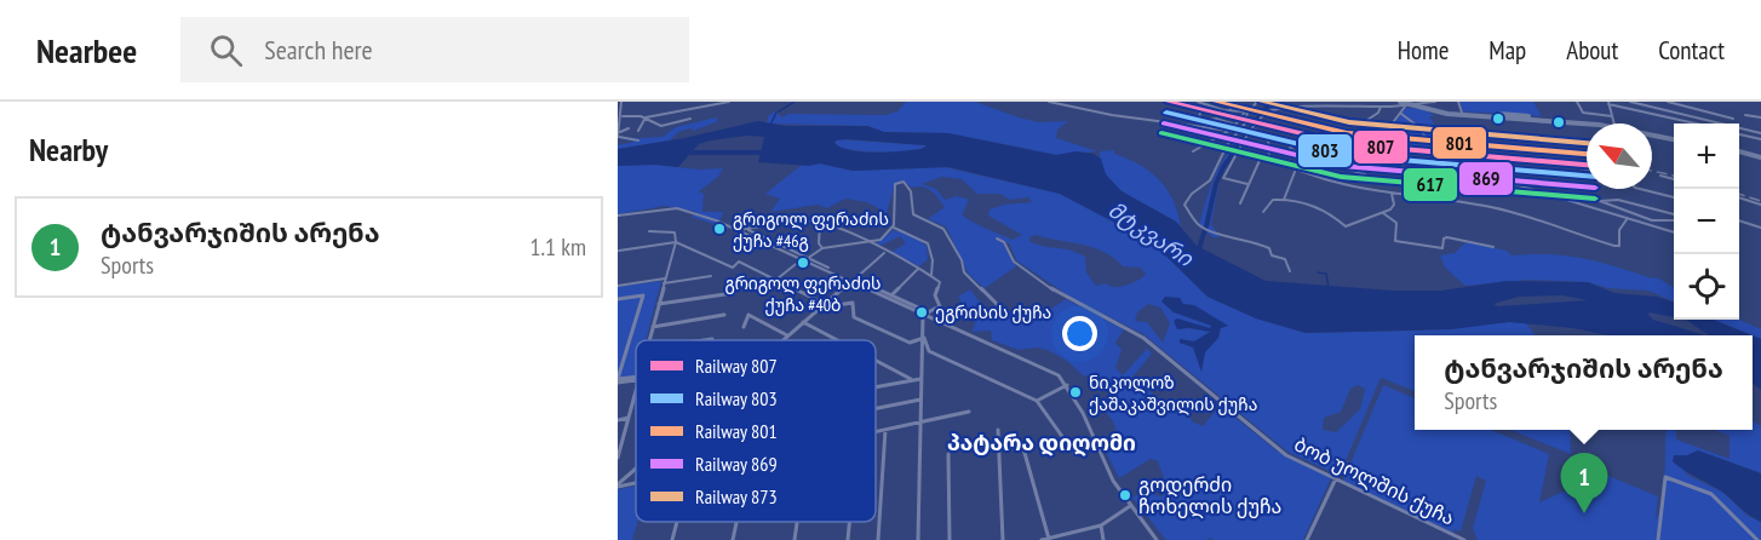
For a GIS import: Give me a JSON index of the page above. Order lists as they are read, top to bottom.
{
  "streets": {
    "street": ["ბობ უოლშის ქუჩა"]
  },
  "districts": ["პატარა დიღომი"],
  "water": ["მტკვარი"],
  "places": [
    "გრიგოლ ფერაძის ქუჩა #46გ",
    "გრიგოლ ფერაძის ქუჩა #40ბ",
    "ეგრისის ქუჩა",
    "ნიკოლოზ ქაშაკაშვილის ქუჩა",
    "გოდერძი ჩოხელის ქუჩა"
  ],
  "lines": [
    "rail line 807",
    "rail line 801",
    "rail line 873",
    "rail line 803",
    "rail line 869",
    "transit line 617"
  ],
  "legend": [
    "Railway 807",
    "Railway 803",
    "Railway 801",
    "Railway 869",
    "Railway 873"
  ],
  "north": "top left",
  "page": {
    "header": "Nearbee",
    "search": "Search here",
    "nav": [
      "Home",
      "Map",
      "About",
      "Contact"
    ],
    "heading": "Nearby",
    "map_buttons": ["+", "−"],
    "list": [
      {
        "mark": "1",
        "name": "ტანვარჯიშის არენა",
        "note": "Sports",
        "value": "1.1 km"
      }
    ],
    "popup": ["ტანვარჯიშის არენა", "Sports"],
    "pins": "1"
  }
}
